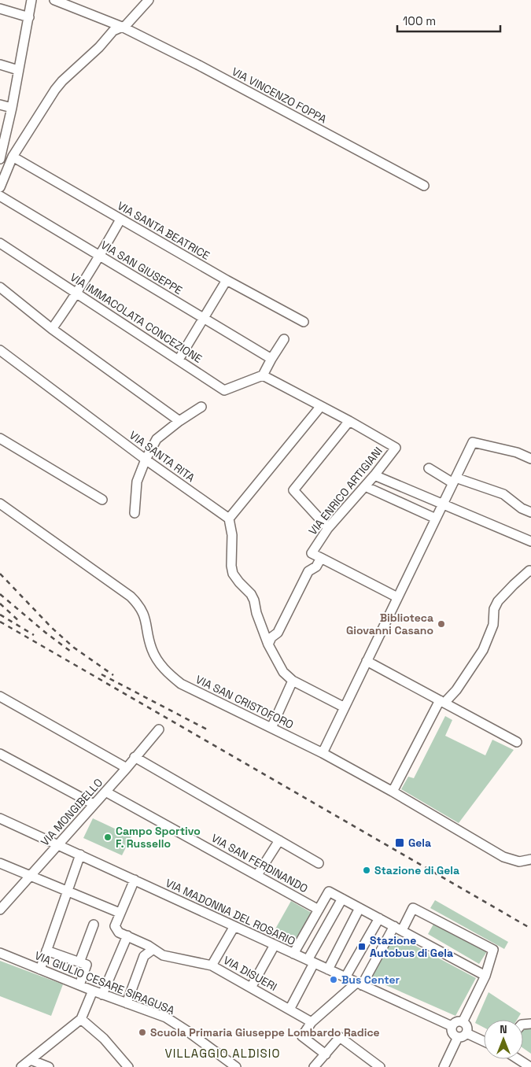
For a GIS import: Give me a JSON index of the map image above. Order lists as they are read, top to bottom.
{
  "streets": {
    "street": [
      "VIA VINCENZO FOPPA",
      "VIA SANTA BEATRICE",
      "VIA SAN GIUSEPPE",
      "VIA IMMACOLATA CONCEZIONE",
      "VIA SANTA RITA",
      "VIA ENRICO ARTIGIANI",
      "VIA SAN CRISTOFORO",
      "VIA MONGIBELLO",
      "VIA SAN FERDINANDO",
      "VIA MADONNA DEL ROSARIO",
      "VIA DISUERI",
      "VIA GIULIO CESARE SIRAGUSA"
    ]
  },
  "crossings": [
    ["VIA MONGIBELLO", "VIA SAN FERDINANDO"],
    ["VIA MONGIBELLO", "VIA MADONNA DEL ROSARIO"],
    ["VIA MADONNA DEL ROSARIO", "VIA DISUERI"]
  ],
  "districts": ["VILLAGGIO ALDISIO"],
  "places": {
    "other": [
      "Biblioteca Giovanni Casano",
      "Campo Sportivo F. Russello",
      "Stazione di Gela",
      "Bus Center",
      "Scuola Primaria Giuseppe Lombardo Radice"
    ],
    "transit": ["Gela", "Stazione Autobus di Gela"]
  },
  "scale_bar": "100 m",
  "north": "top"
}
